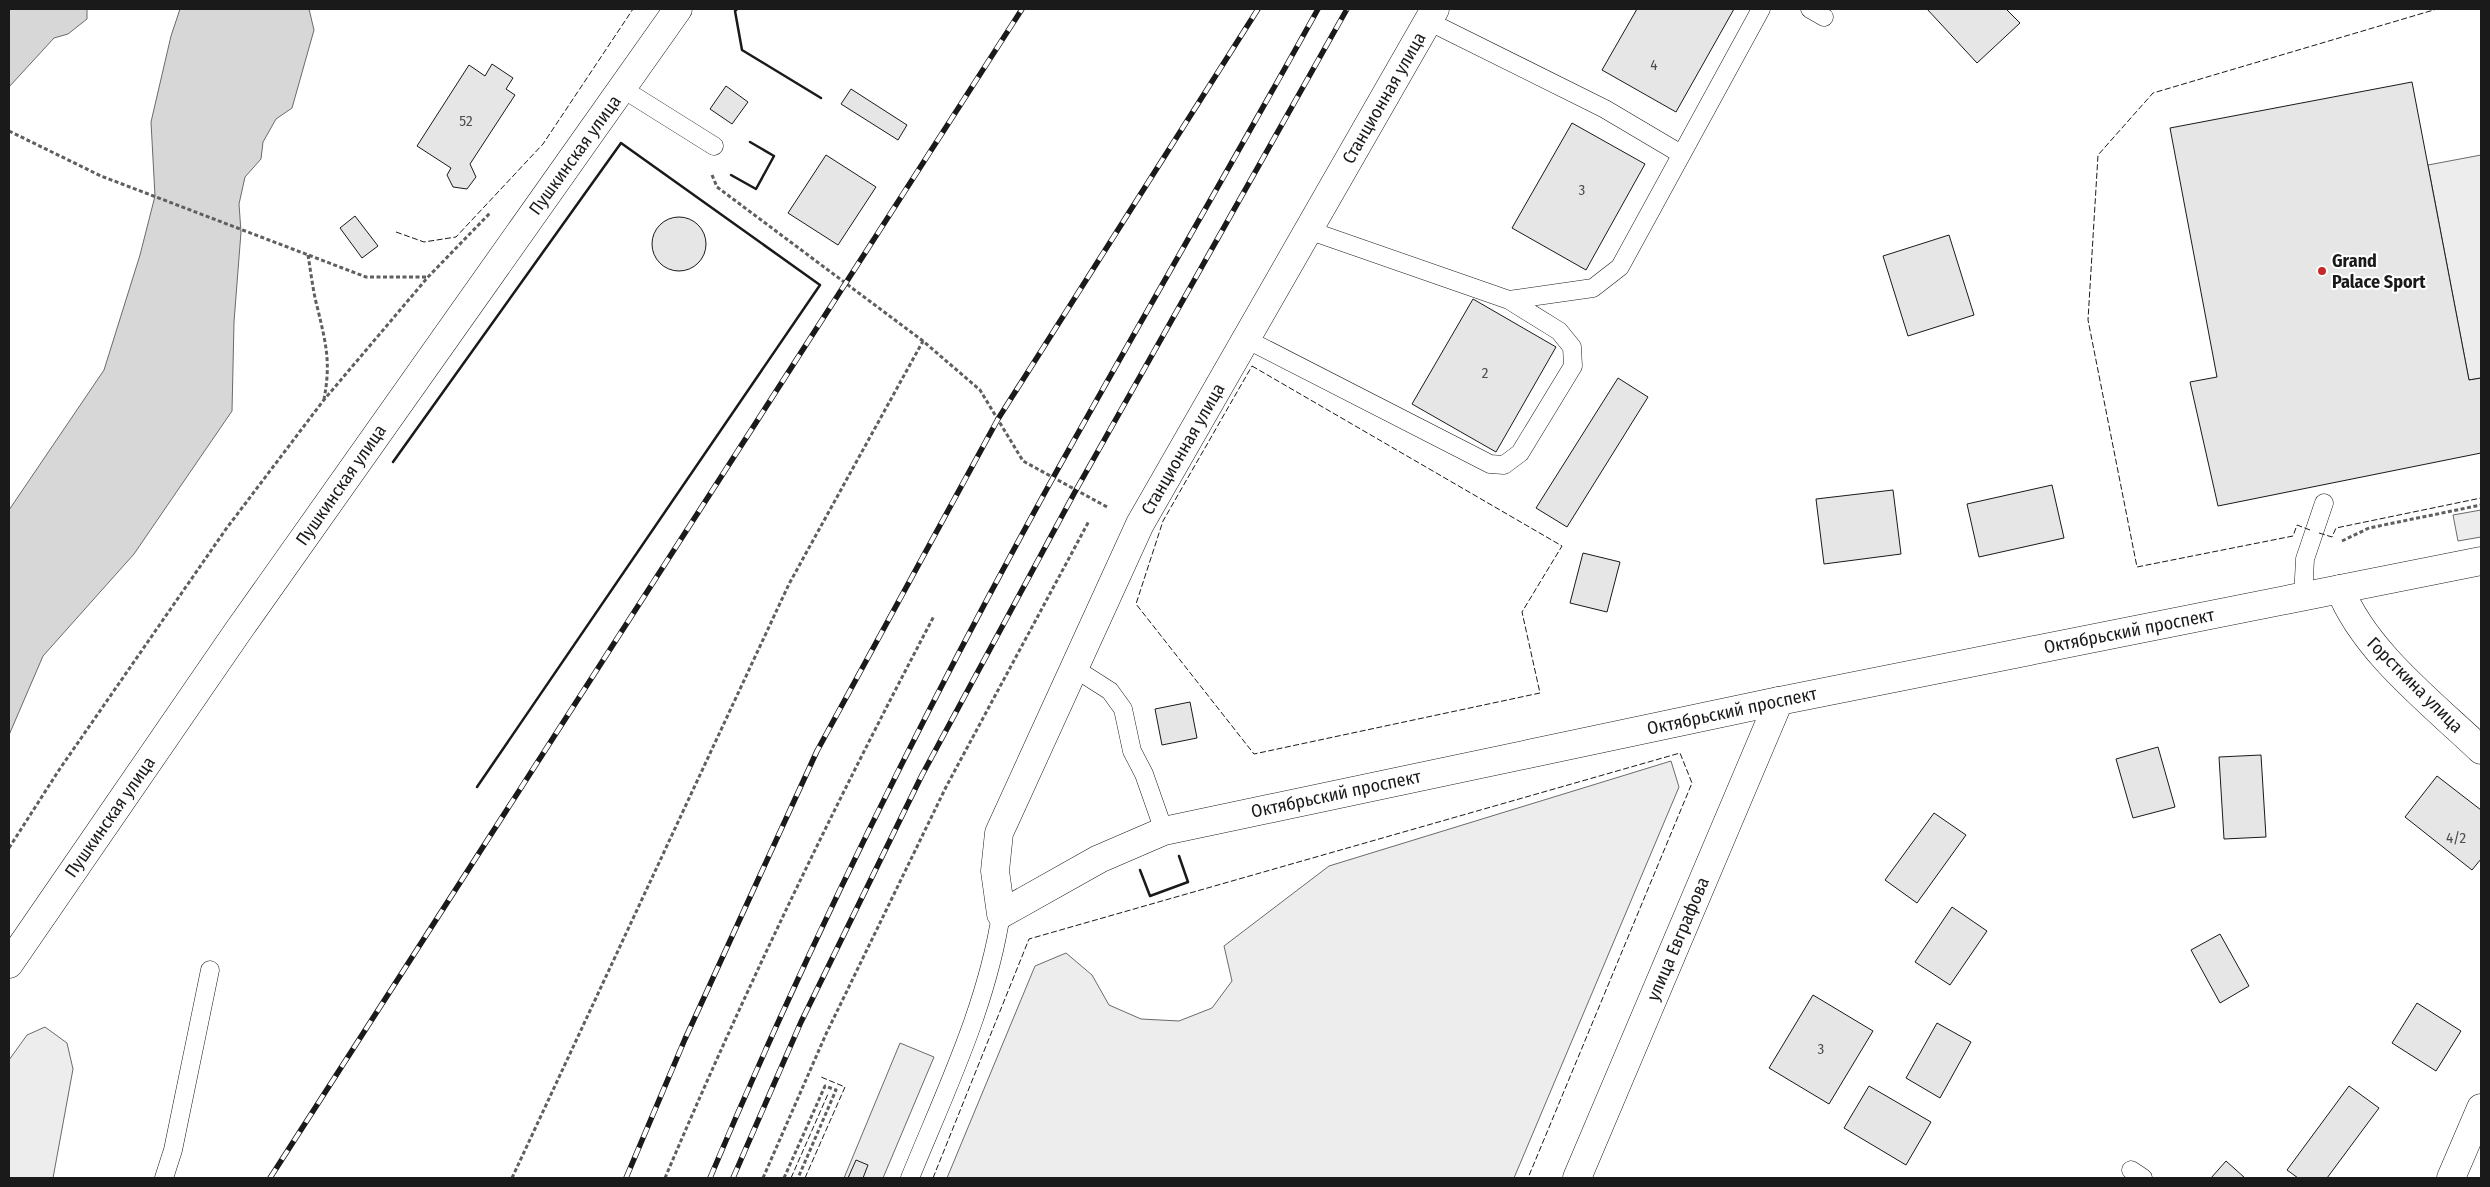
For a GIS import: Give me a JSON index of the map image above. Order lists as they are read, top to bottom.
{
  "streets": {
    "street": [
      "Станционная улица",
      "Пушкинская улица",
      "Октябрьский проспект",
      "Горсткина улица",
      "улица Евграфова"
    ]
  },
  "crossings": [
    ["Станционная улица", "Октябрьский проспект"],
    ["Октябрьский проспект", "Горсткина улица"],
    ["Октябрьский проспект", "улица Евграфова"]
  ],
  "places": ["Grand Palace Sport"],
  "house_numbers": [
    "4",
    "52",
    "3",
    "2",
    "4/2",
    "3"
  ]
}
